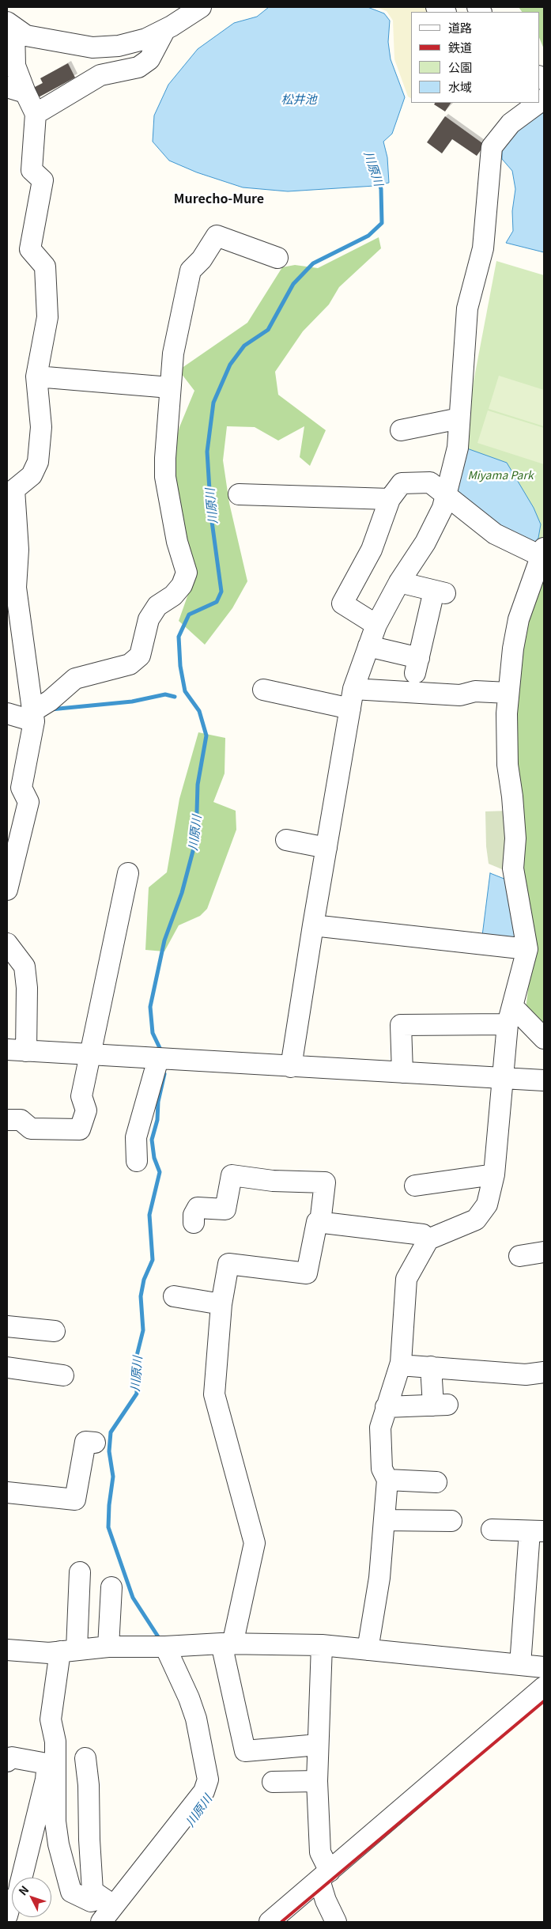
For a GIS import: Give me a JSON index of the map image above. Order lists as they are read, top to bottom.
{
  "districts": ["Murecho-Mure"],
  "water": ["松井池", "川原川"],
  "parks": ["Miyama Park"],
  "legend": [
    "道路",
    "鉄道",
    "公園",
    "水域"
  ],
  "north": "top left"
}
